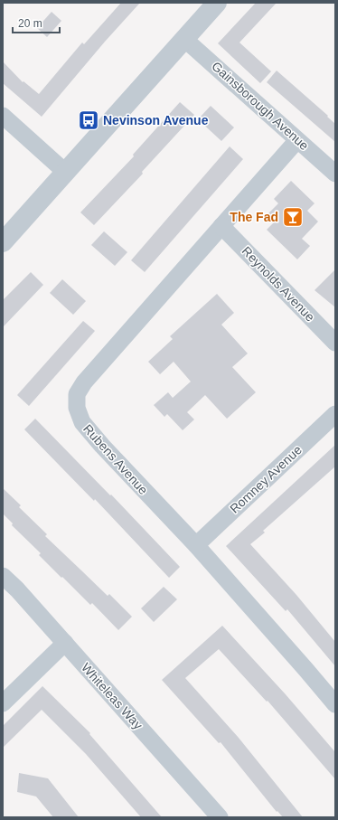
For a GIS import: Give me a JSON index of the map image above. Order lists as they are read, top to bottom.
{
  "streets": {
    "street": [
      "Gainsborough Avenue",
      "Reynolds Avenue",
      "Rubens Avenue",
      "Romney Avenue",
      "Whiteleas Way"
    ]
  },
  "crossings": [
    ["Gainsborough Avenue", "Rubens Avenue"],
    ["Reynolds Avenue", "Rubens Avenue"],
    ["Rubens Avenue", "Romney Avenue"]
  ],
  "places": {
    "bus stop": ["Nevinson Avenue"],
    "bar": ["The Fad"]
  },
  "scale_bar": "20 m"
}
